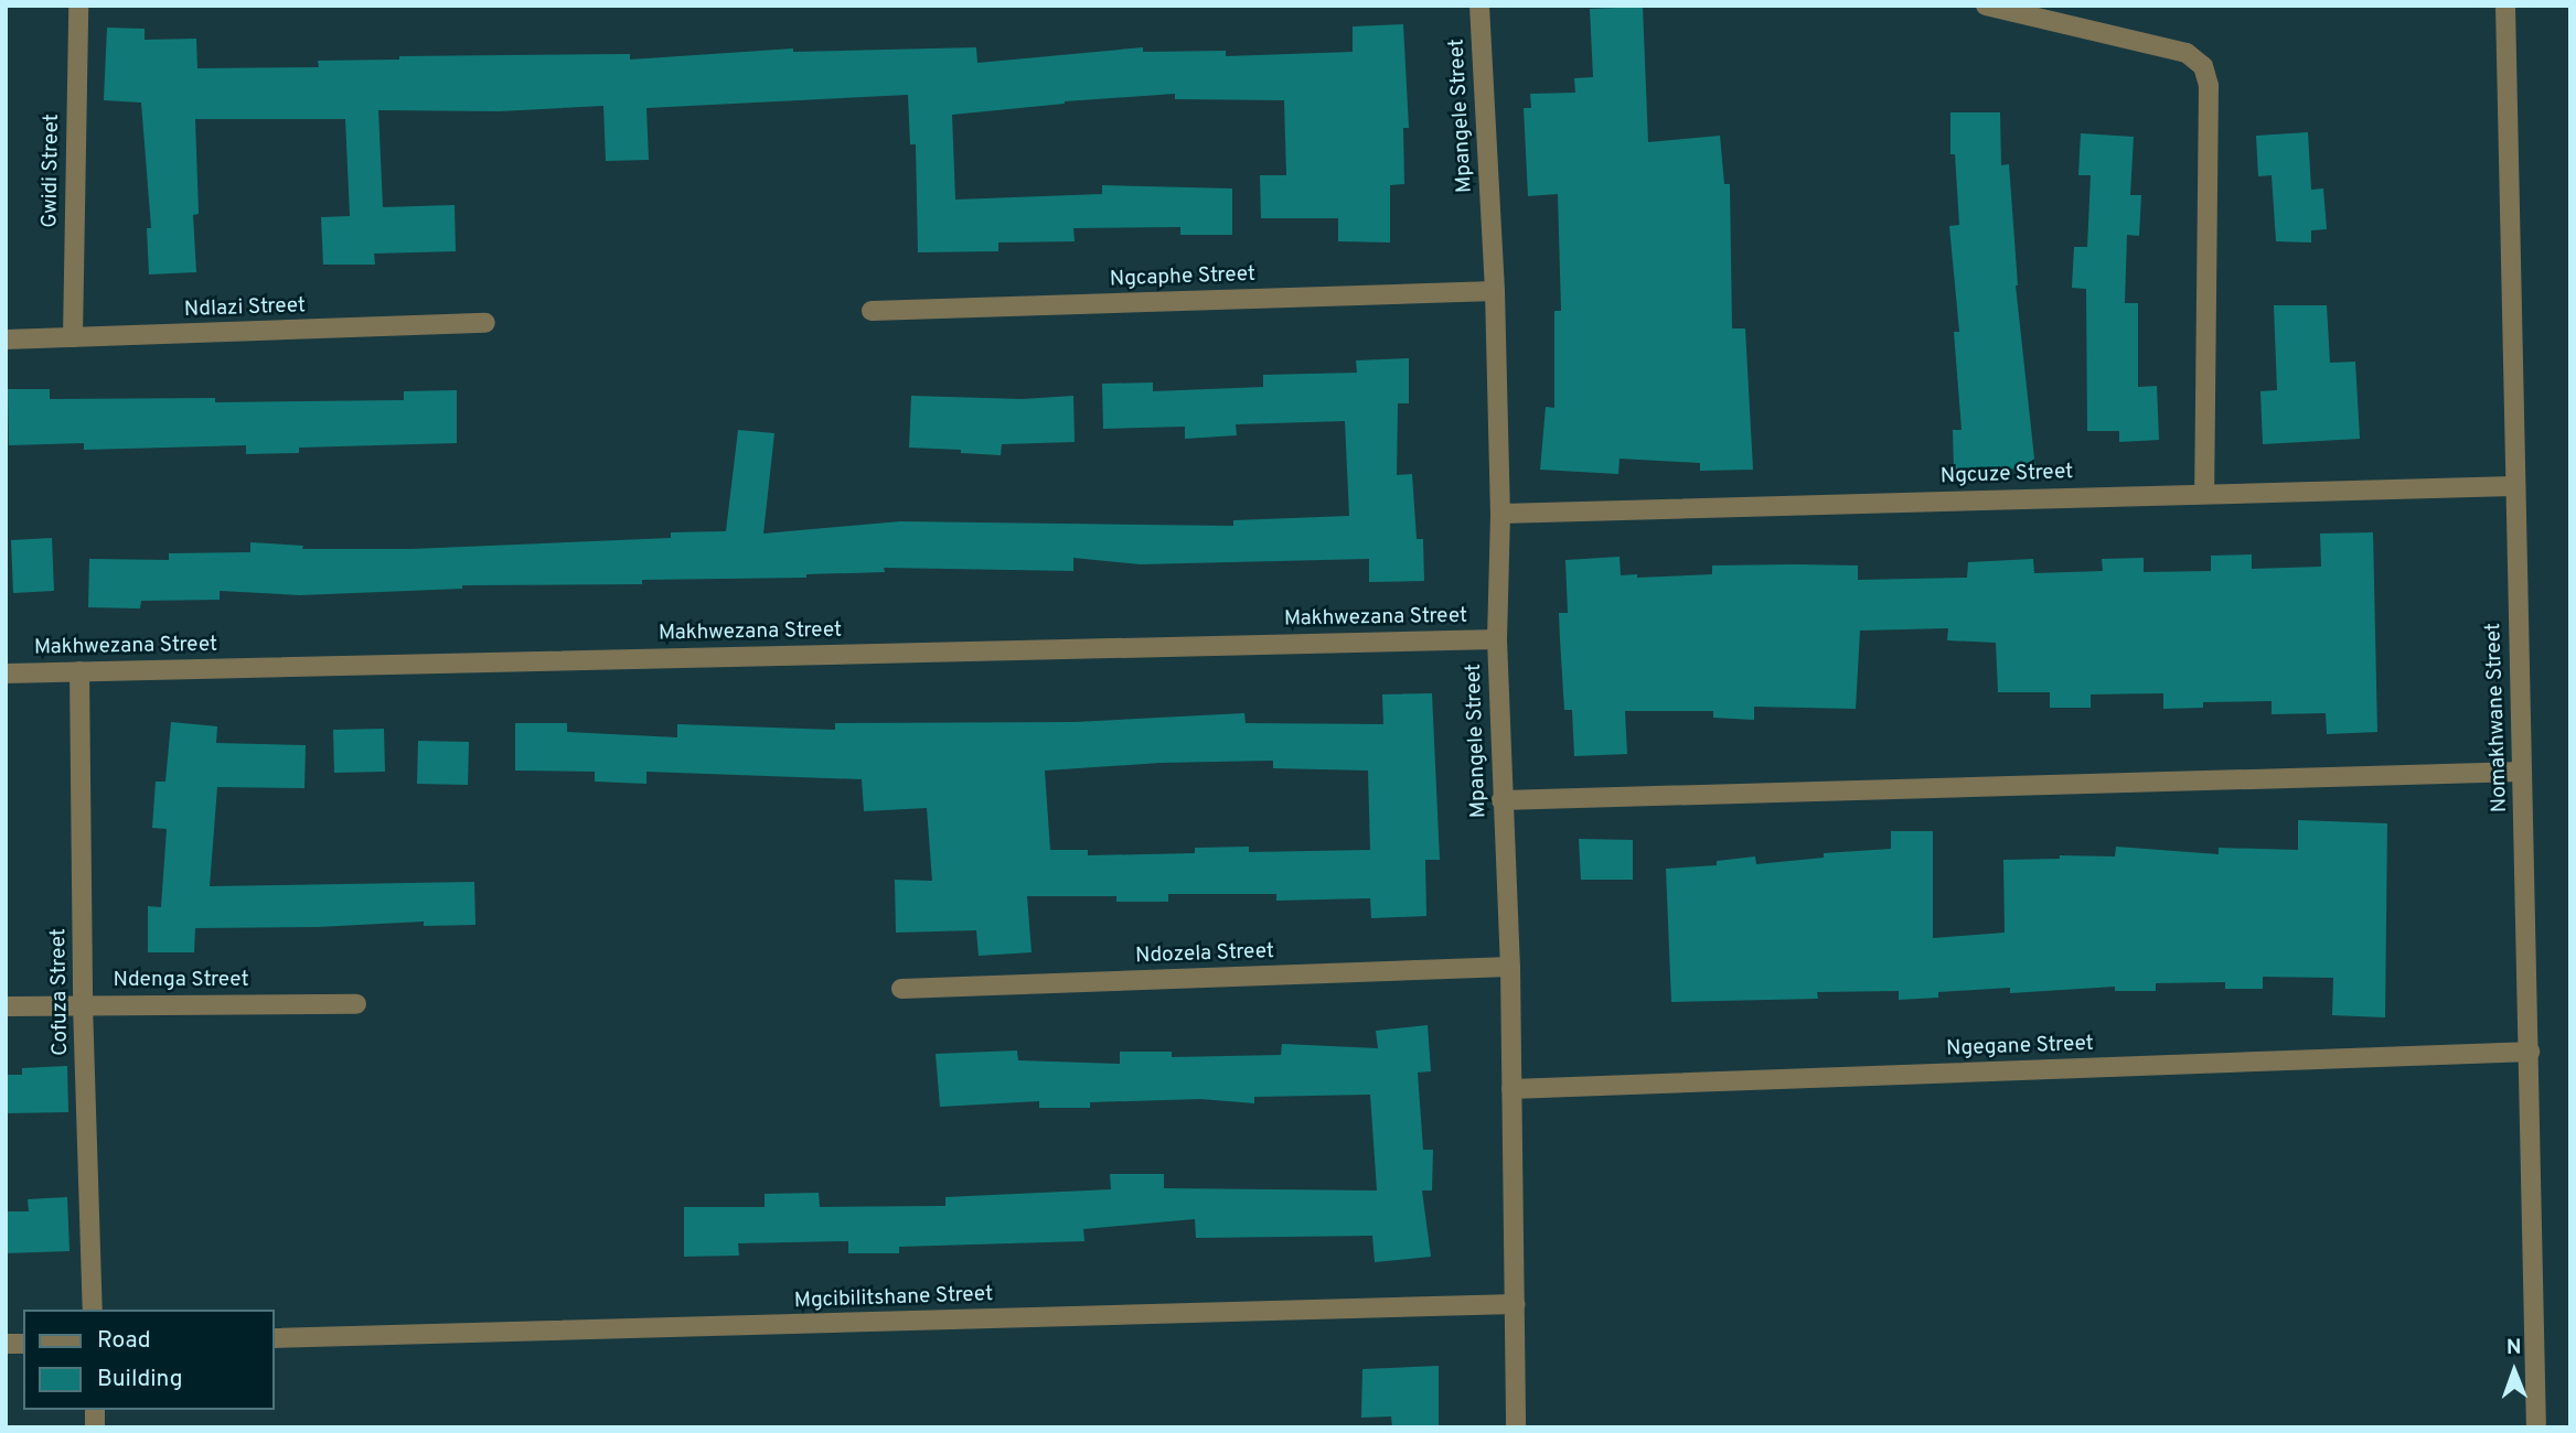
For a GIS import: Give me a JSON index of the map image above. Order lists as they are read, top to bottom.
{
  "streets": {
    "street": [
      "Mpangele Street",
      "Gwidi Street",
      "Ngcaphe Street",
      "Ndlazi Street",
      "Ngcuze Street",
      "Makhwezana Street",
      "Nomakhwane Street",
      "Ndozela Street",
      "Ndenga Street",
      "Cofuza Street",
      "Ngegane Street",
      "Mgcibilitshane Street"
    ]
  },
  "crossings": [
    ["Mpangele Street", "Ngcaphe Street"],
    ["Mpangele Street", "Ngcuze Street"],
    ["Mpangele Street", "Makhwezana Street"],
    ["Mpangele Street", "Ndozela Street"],
    ["Mpangele Street", "Ngegane Street"],
    ["Mpangele Street", "Mgcibilitshane Street"],
    ["Gwidi Street", "Ndlazi Street"],
    ["Ngcuze Street", "Nomakhwane Street"],
    ["Makhwezana Street", "Cofuza Street"],
    ["Nomakhwane Street", "Ngegane Street"],
    ["Ndenga Street", "Cofuza Street"]
  ],
  "legend": ["Road", "Building"],
  "north": "top"
}
